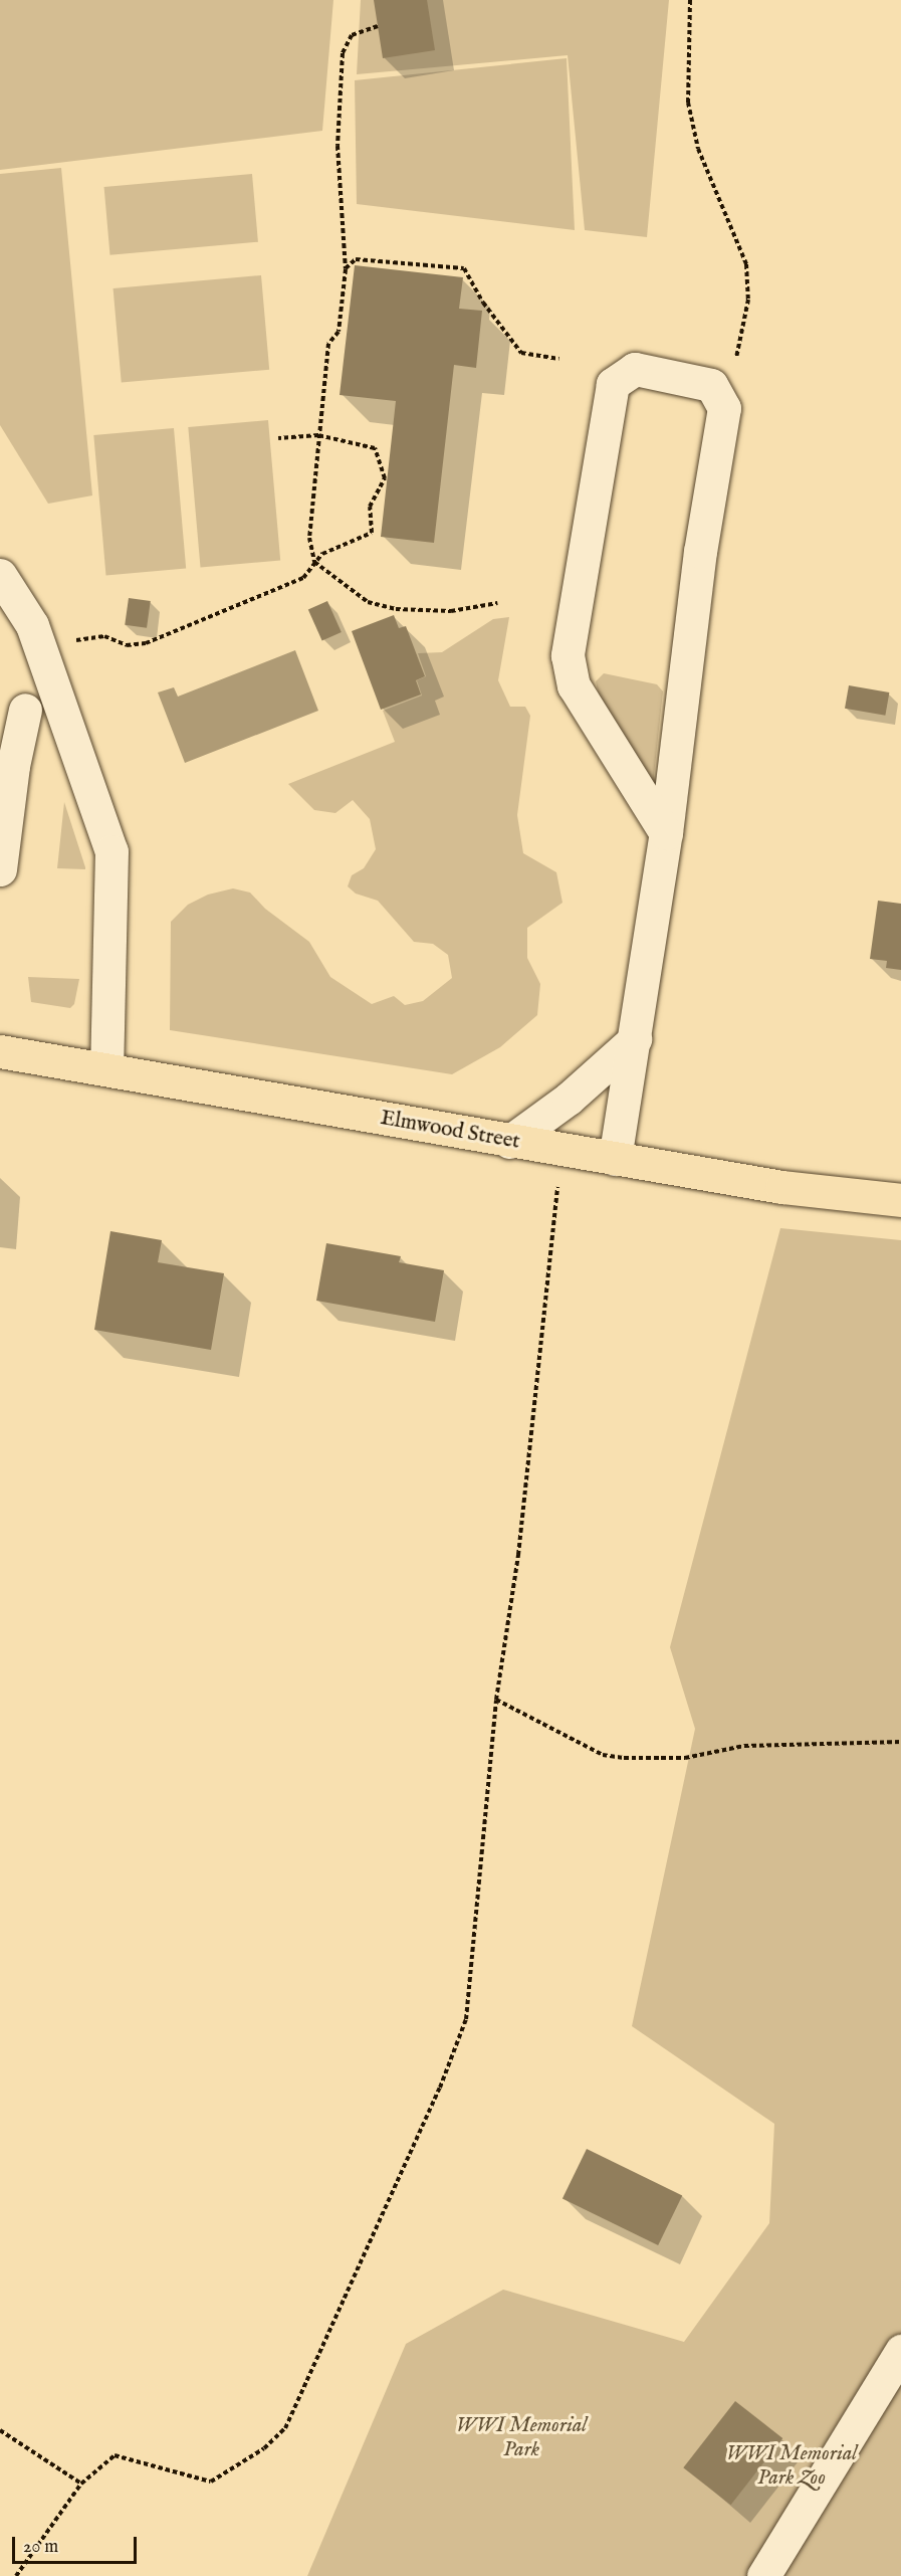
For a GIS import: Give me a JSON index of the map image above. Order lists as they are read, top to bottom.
{
  "streets": {
    "main road": ["Elmwood Street"]
  },
  "parks": ["WWI Memorial Park", "WWI Memorial Park Zoo"],
  "scale_bar": "20 m"
}
